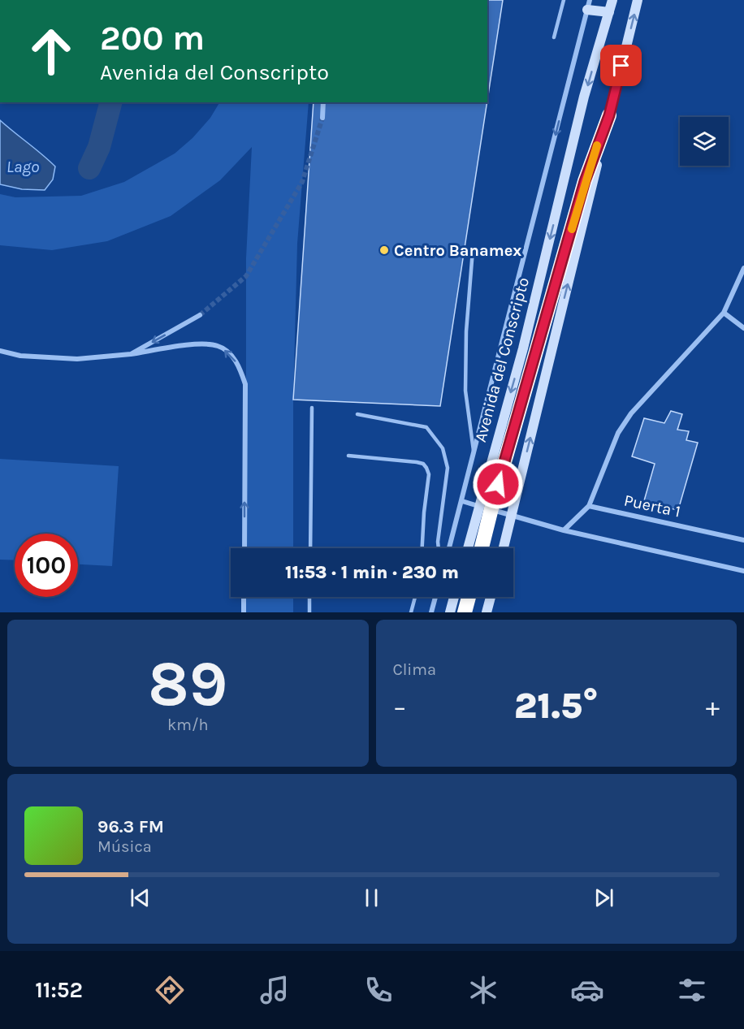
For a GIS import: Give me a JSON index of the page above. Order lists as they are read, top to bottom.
{
  "streets": {
    "main road": ["Avenida del Conscripto"],
    "street": ["Puerta 1"]
  },
  "water": ["Lago"],
  "places": ["Centro Banamex"],
  "page": {
    "turn": ["200 m", "Avenida del Conscripto"],
    "limit": "100",
    "trip": "11:53 · 1 min · 230 m",
    "tile": [
      ["89", "km/h"],
      "Clima"
    ],
    "heat": ["−", "21.5°", "+"],
    "song": ["96.3 FM", "Música"],
    "tabs": "11:52"
  }
}
